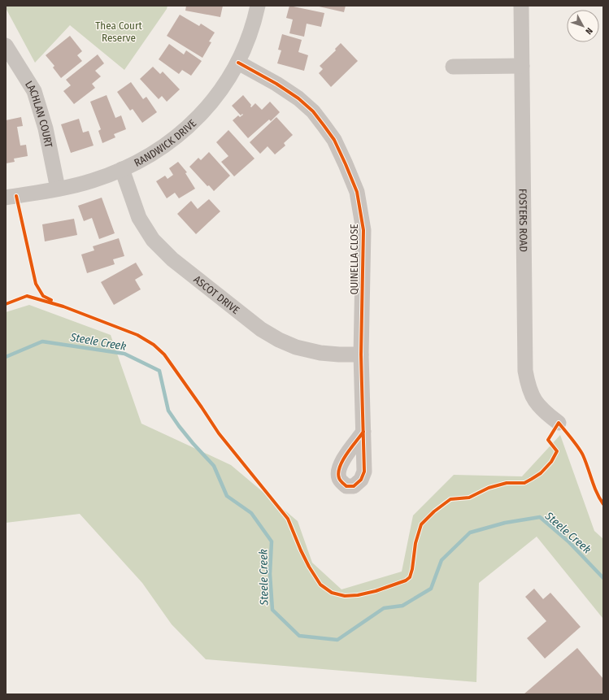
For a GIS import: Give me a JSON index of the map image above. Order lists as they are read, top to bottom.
{
  "streets": {
    "street": [
      "LACHLAN COURT",
      "RANDWICK DRIVE",
      "FOSTERS ROAD",
      "QUINELLA CLOSE",
      "ASCOT DRIVE"
    ]
  },
  "crossings": [
    ["LACHLAN COURT", "RANDWICK DRIVE"],
    ["RANDWICK DRIVE", "QUINELLA CLOSE"],
    ["RANDWICK DRIVE", "ASCOT DRIVE"],
    ["QUINELLA CLOSE", "ASCOT DRIVE"]
  ],
  "water": ["Steele Creek"],
  "parks": ["Thea Court Reserve"],
  "north": "bottom right"
}
